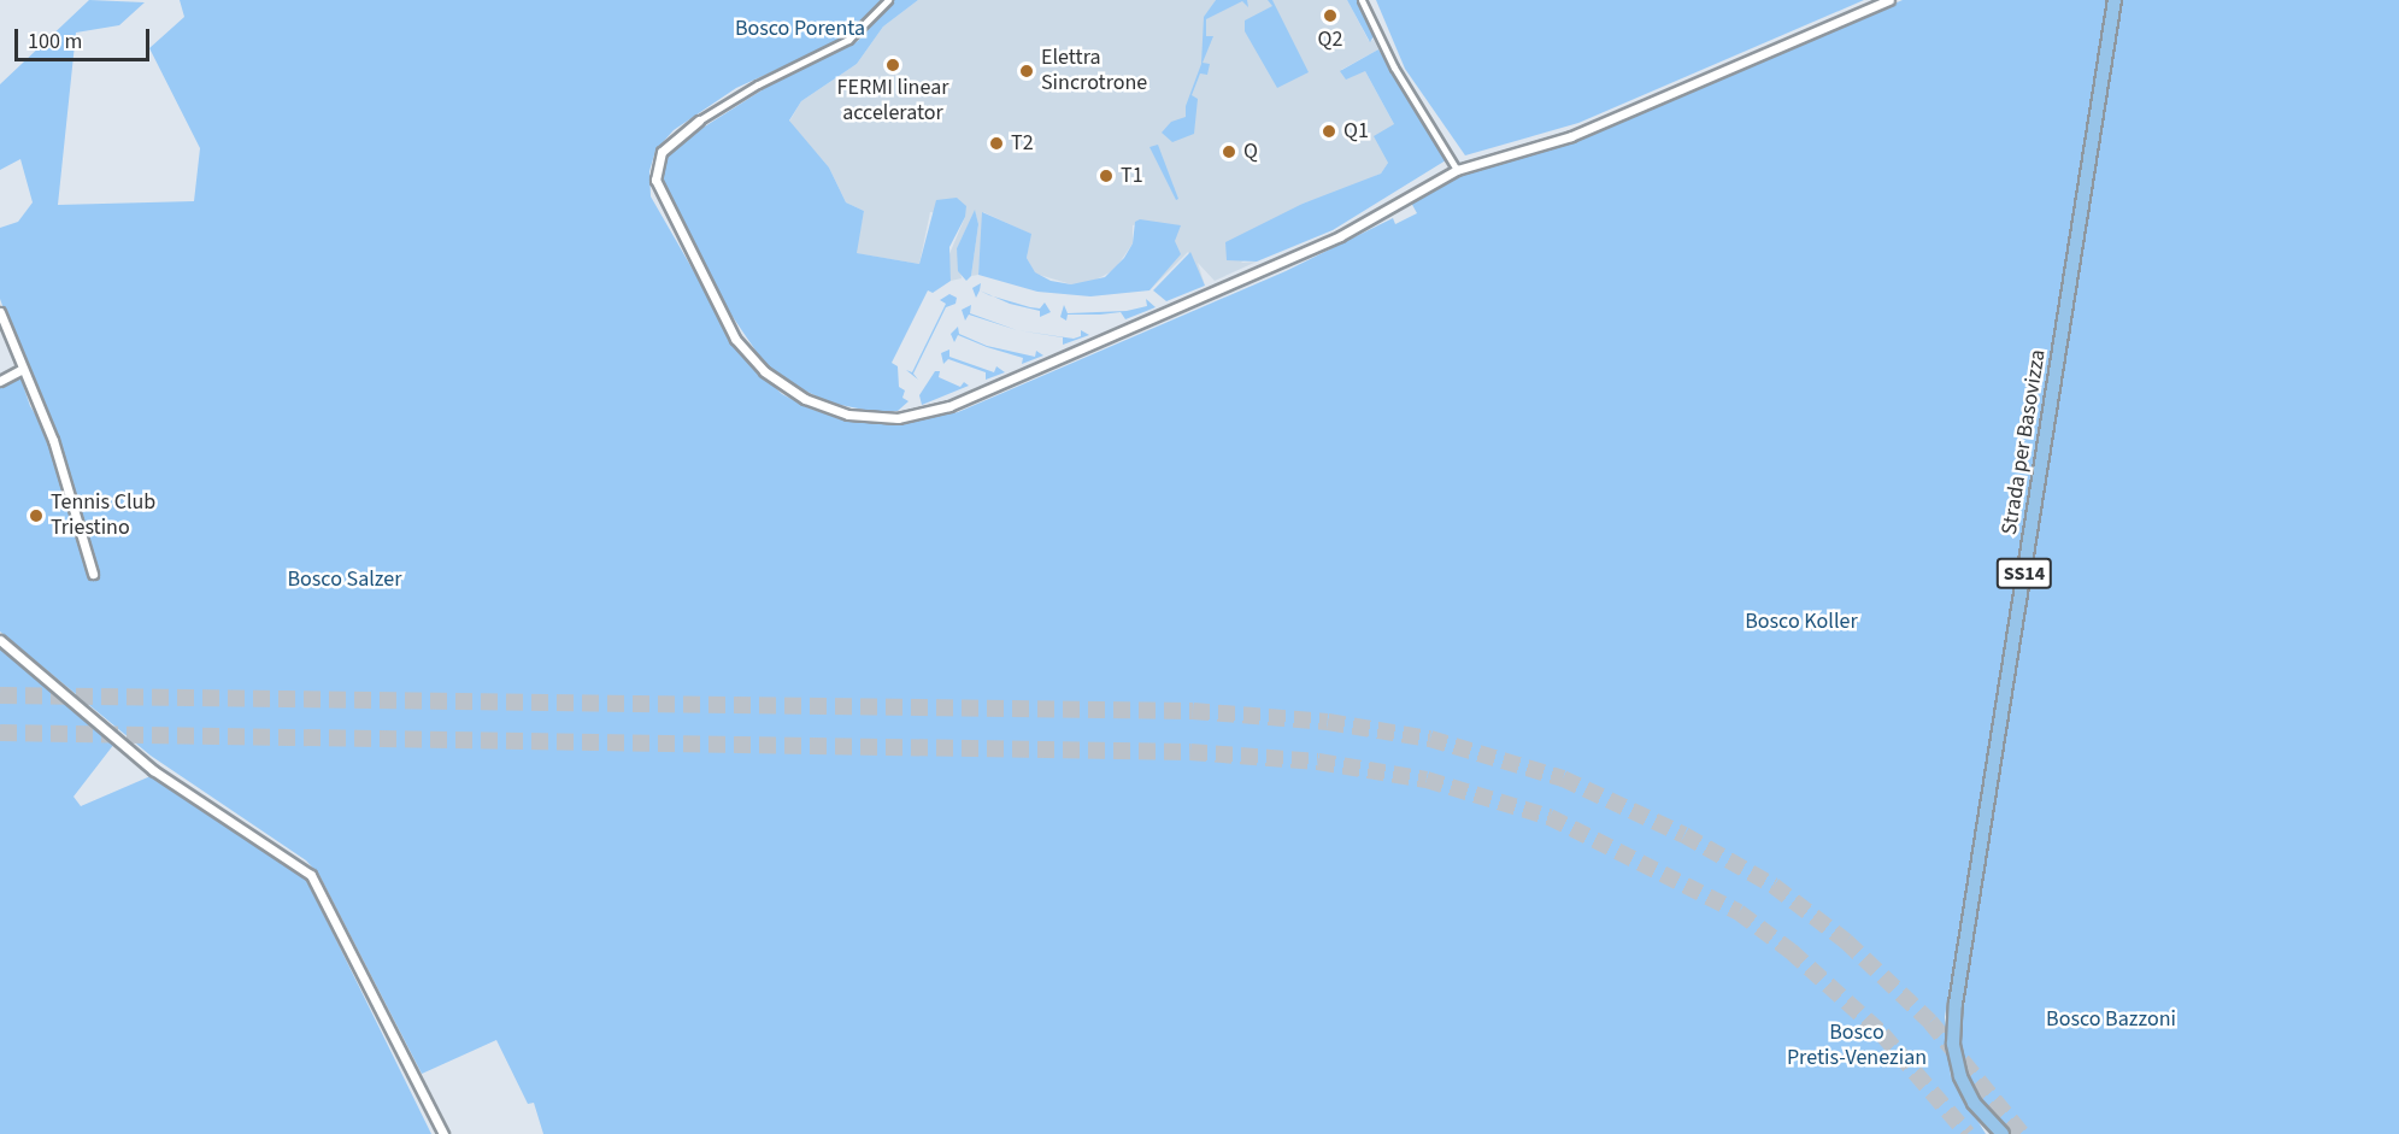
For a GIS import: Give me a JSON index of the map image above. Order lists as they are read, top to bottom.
{
  "streets": {
    "main road": ["Strada per Basovizza", "SS14"]
  },
  "parks": [
    "Bosco Porenta",
    "Bosco Salzer",
    "Bosco Koller",
    "Bosco Bazzoni",
    "Bosco Pretis-Venezian"
  ],
  "places": [
    "Q2",
    "FERMI linear accelerator",
    "Elettra Sincrotrone",
    "Q1",
    "T2",
    "Q",
    "T1",
    "Tennis Club Triestino"
  ],
  "scale_bar": "100 m"
}
